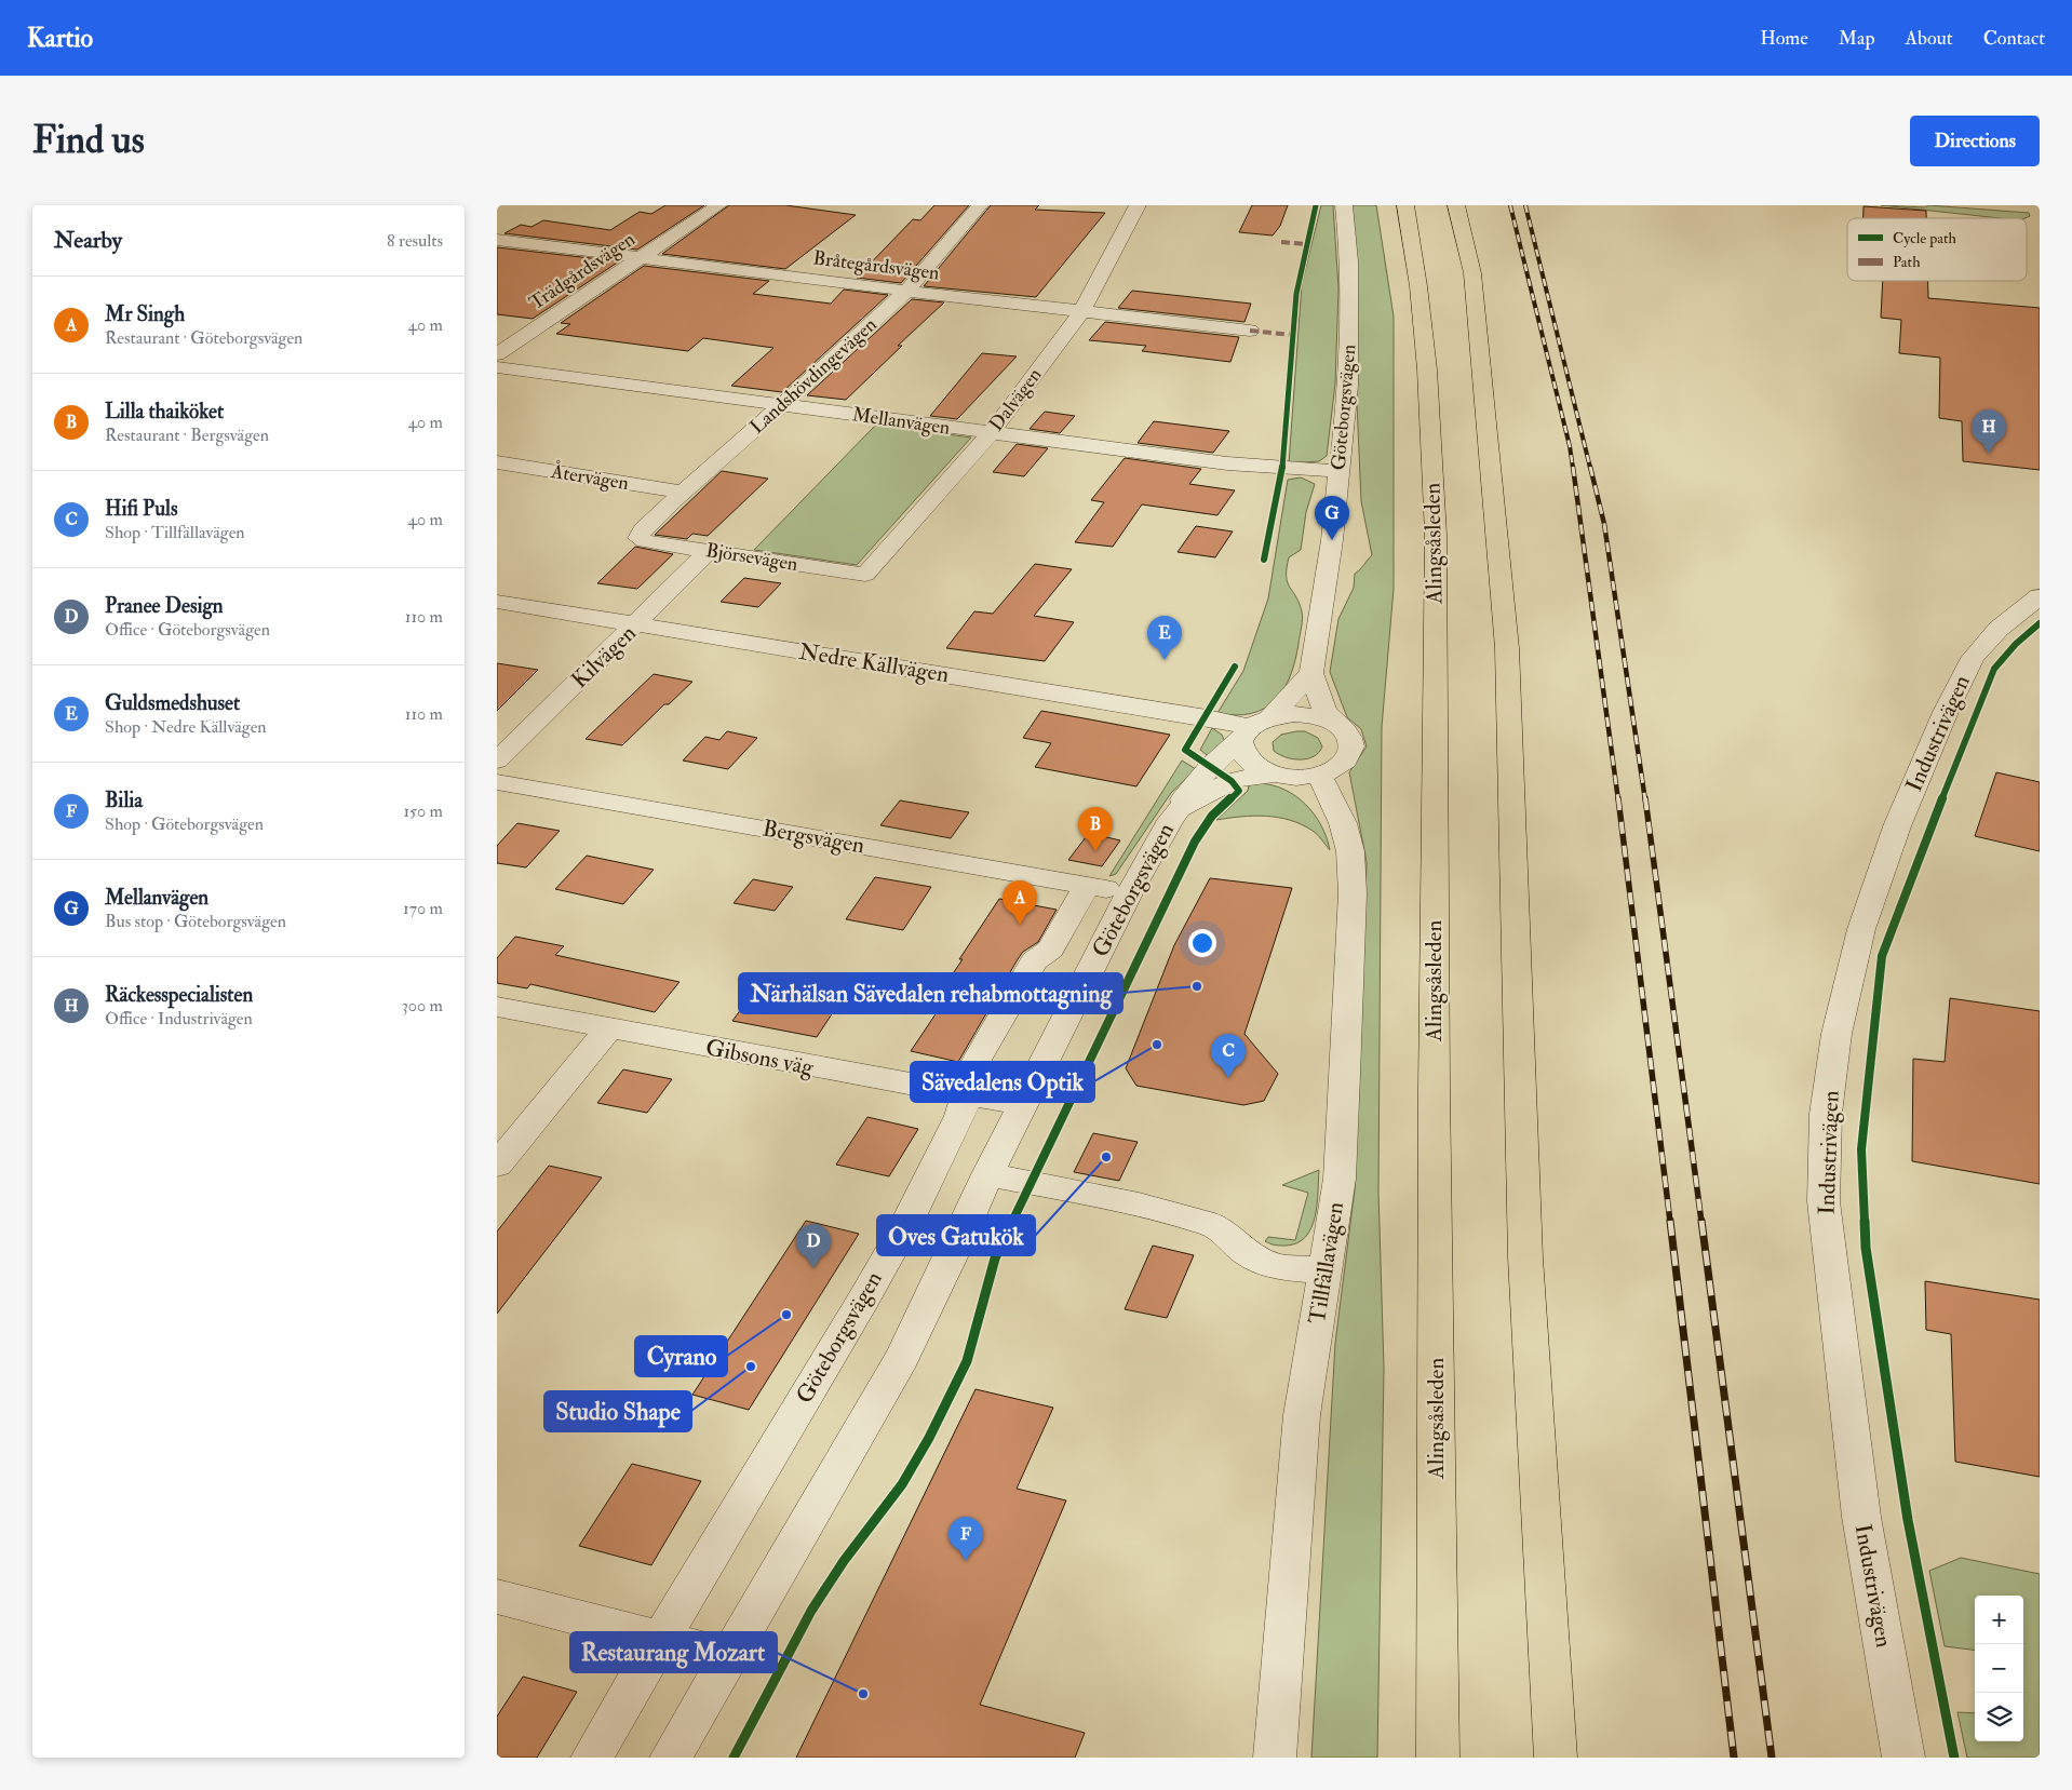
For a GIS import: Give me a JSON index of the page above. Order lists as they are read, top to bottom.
{
  "streets": {
    "highway": ["Alingsåsleden"],
    "street": [
      "Bråtegårdsvägen",
      "Trädgårdsvägen",
      "Landshövdingevägen",
      "Dalvägen",
      "Göteborgsvägen",
      "Mellanvägen",
      "Återvägen",
      "Björsevägen",
      "Kilvägen",
      "Nedre Källvägen",
      "Industrivägen",
      "Bergsvägen",
      "Gibsons väg",
      "Tillfällavägen"
    ]
  },
  "crossings": [
    ["Bråtegårdsvägen", "Trädgårdsvägen"],
    ["Bråtegårdsvägen", "Landshövdingevägen"],
    ["Bråtegårdsvägen", "Dalvägen"],
    ["Landshövdingevägen", "Mellanvägen"],
    ["Landshövdingevägen", "Återvägen"],
    ["Landshövdingevägen", "Björsevägen"],
    ["Dalvägen", "Mellanvägen"],
    ["Dalvägen", "Björsevägen"],
    ["Göteborgsvägen", "Mellanvägen"],
    ["Göteborgsvägen", "Nedre Källvägen"],
    ["Göteborgsvägen", "Bergsvägen"],
    ["Göteborgsvägen", "Gibsons väg"],
    ["Göteborgsvägen", "Tillfällavägen"],
    ["Björsevägen", "Kilvägen"],
    ["Kilvägen", "Nedre Källvägen"]
  ],
  "places": [
    "Närhälsan Sävedalen rehabmottagning",
    "Sävedalens Optik",
    "Oves Gatukök",
    "Cyrano",
    "Studio Shape",
    "Restaurang Mozart"
  ],
  "legend": ["Cycle path", "Path"],
  "page": {
    "header": "Kartio",
    "nav": [
      "Home",
      "Map",
      "About",
      "Contact"
    ],
    "buttons": "Directions",
    "title": "Find us",
    "heading": ["Nearby", "8 results"],
    "list": [
      {
        "mark": "A",
        "name": "Mr Singh",
        "note": "Restaurant · Göteborgsvägen",
        "value": "40 m"
      },
      {
        "mark": "B",
        "name": "Lilla thaiköket",
        "note": "Restaurant · Bergsvägen",
        "value": "40 m"
      },
      {
        "mark": "C",
        "name": "Hifi Puls",
        "note": "Shop · Tillfällavägen",
        "value": "40 m"
      },
      {
        "mark": "D",
        "name": "Pranee Design",
        "note": "Office · Göteborgsvägen",
        "value": "110 m"
      },
      {
        "mark": "E",
        "name": "Guldsmedshuset",
        "note": "Shop · Nedre Källvägen",
        "value": "110 m"
      },
      {
        "mark": "F",
        "name": "Bilia",
        "note": "Shop · Göteborgsvägen",
        "value": "150 m"
      },
      {
        "mark": "G",
        "name": "Mellanvägen",
        "note": "Bus stop · Göteborgsvägen",
        "value": "170 m"
      },
      {
        "mark": "H",
        "name": "Räckesspecialisten",
        "note": "Office · Industrivägen",
        "value": "300 m"
      }
    ],
    "pins": [
      "H",
      "G",
      "E",
      "B",
      "A",
      "C",
      "D",
      "F"
    ],
    "map_buttons": ["+", "−"]
  }
}
